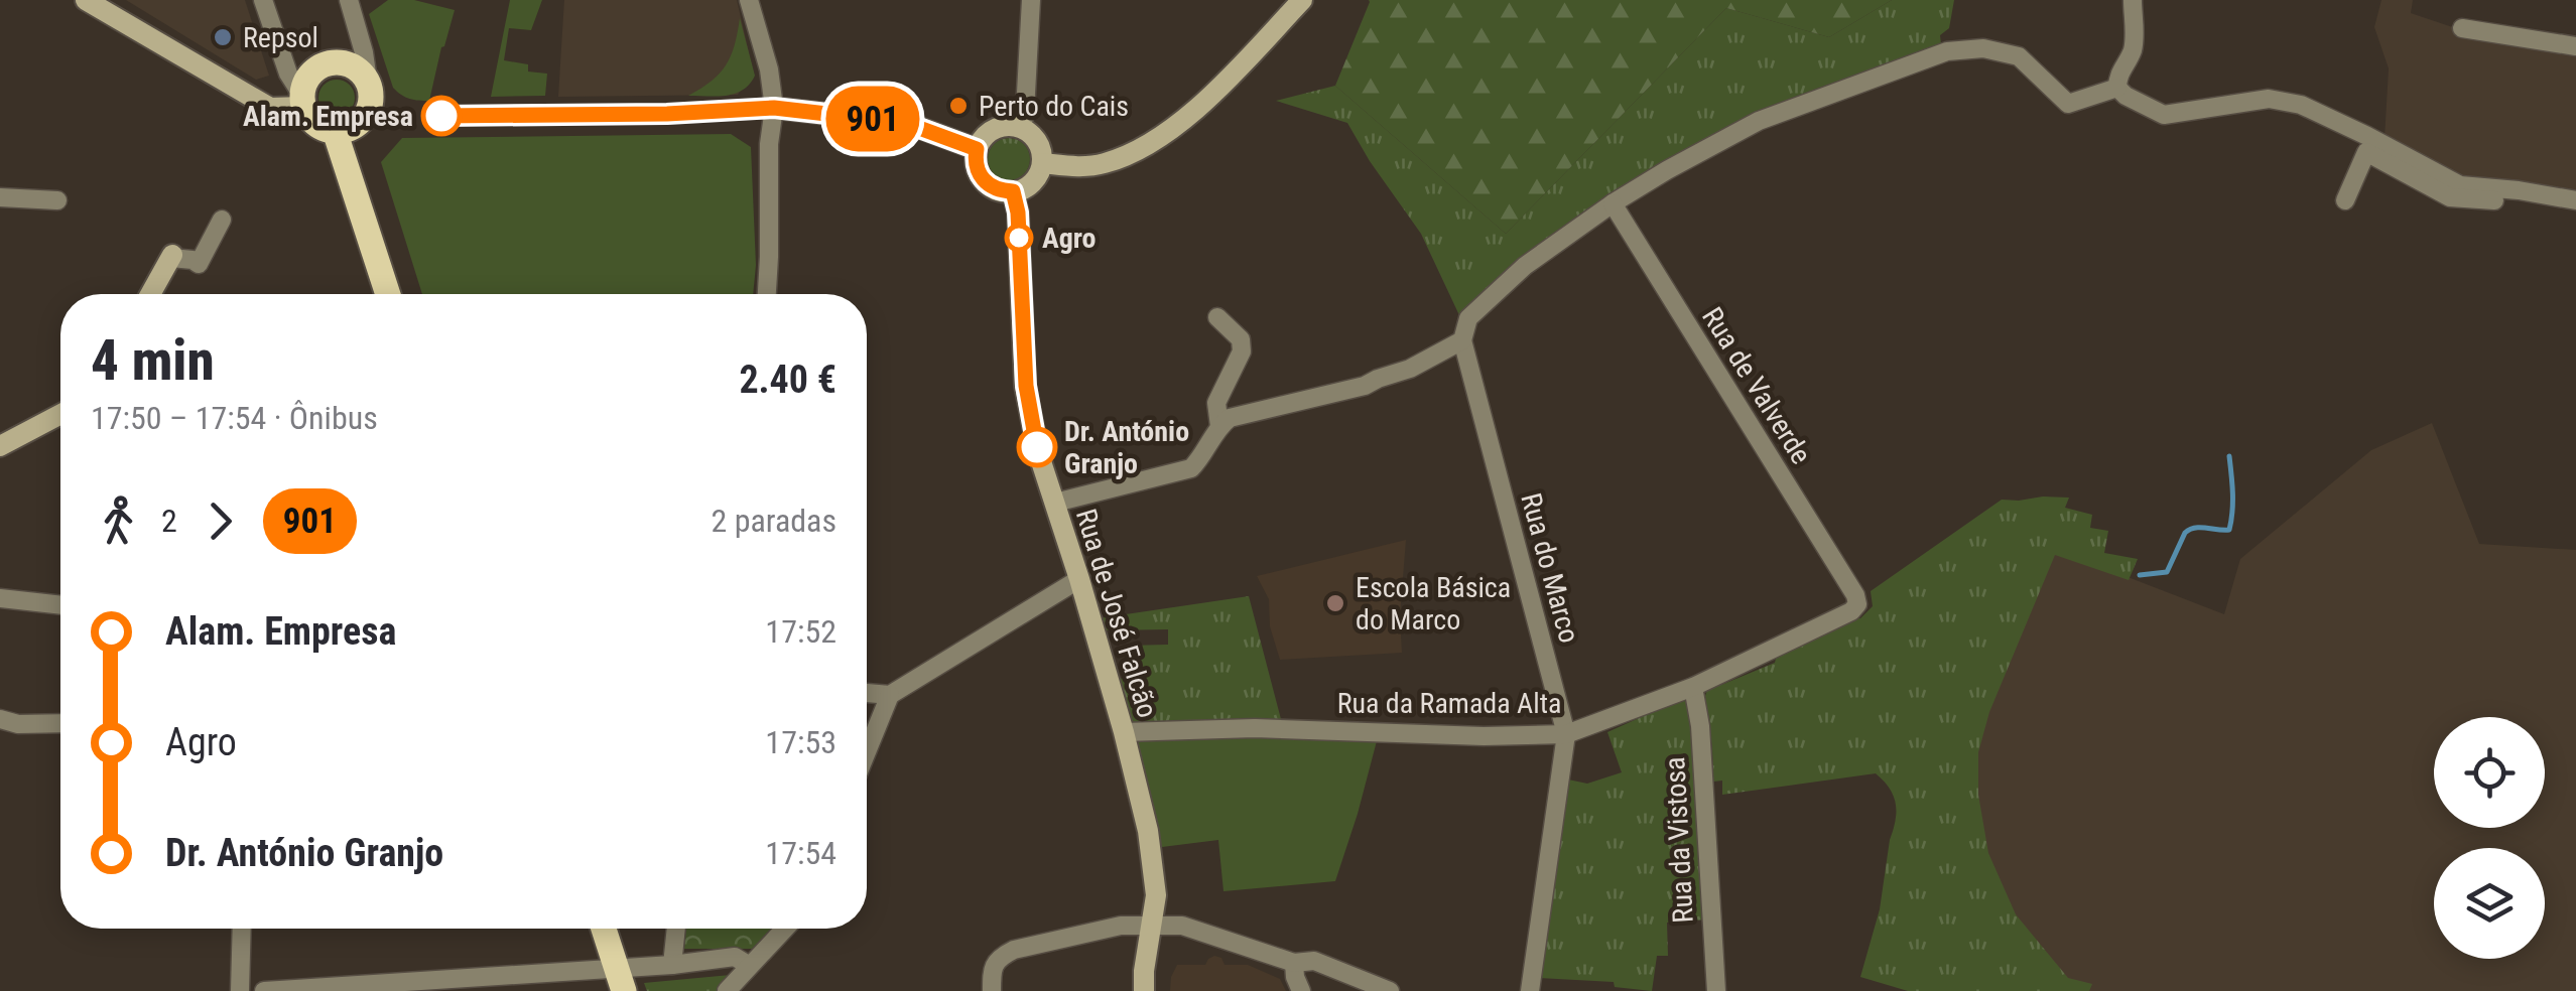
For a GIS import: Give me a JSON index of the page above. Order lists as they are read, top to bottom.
{
  "streets": {
    "street": [
      "Rua de Valverde",
      "Rua do Marco",
      "Rua de José Falcão",
      "Rua da Ramada Alta",
      "Rua da Vistosa"
    ]
  },
  "crossings": [
    ["Rua de Valverde", "Rua da Ramada Alta"],
    ["Rua do Marco", "Rua da Ramada Alta"],
    ["Rua de José Falcão", "Rua da Ramada Alta"],
    ["Rua da Ramada Alta", "Rua da Vistosa"]
  ],
  "places": [
    "Repsol",
    "Perto do Cais",
    "Alam. Empresa",
    "Agro",
    "Dr. António Granjo",
    "Escola Básica do Marco"
  ],
  "lines": ["bus line 901"],
  "page": {
    "on_map": "901",
    "heading": ["4 min", "17:50 – 17:54 · Ônibus", "2.40 €"],
    "legs": ["2", "901", "2 paradas"],
    "list": [
      {
        "name": "Alam. Empresa",
        "value": "17:52"
      },
      {
        "name": "Agro",
        "value": "17:53"
      },
      {
        "name": "Dr. António Granjo",
        "value": "17:54"
      }
    ]
  }
}
